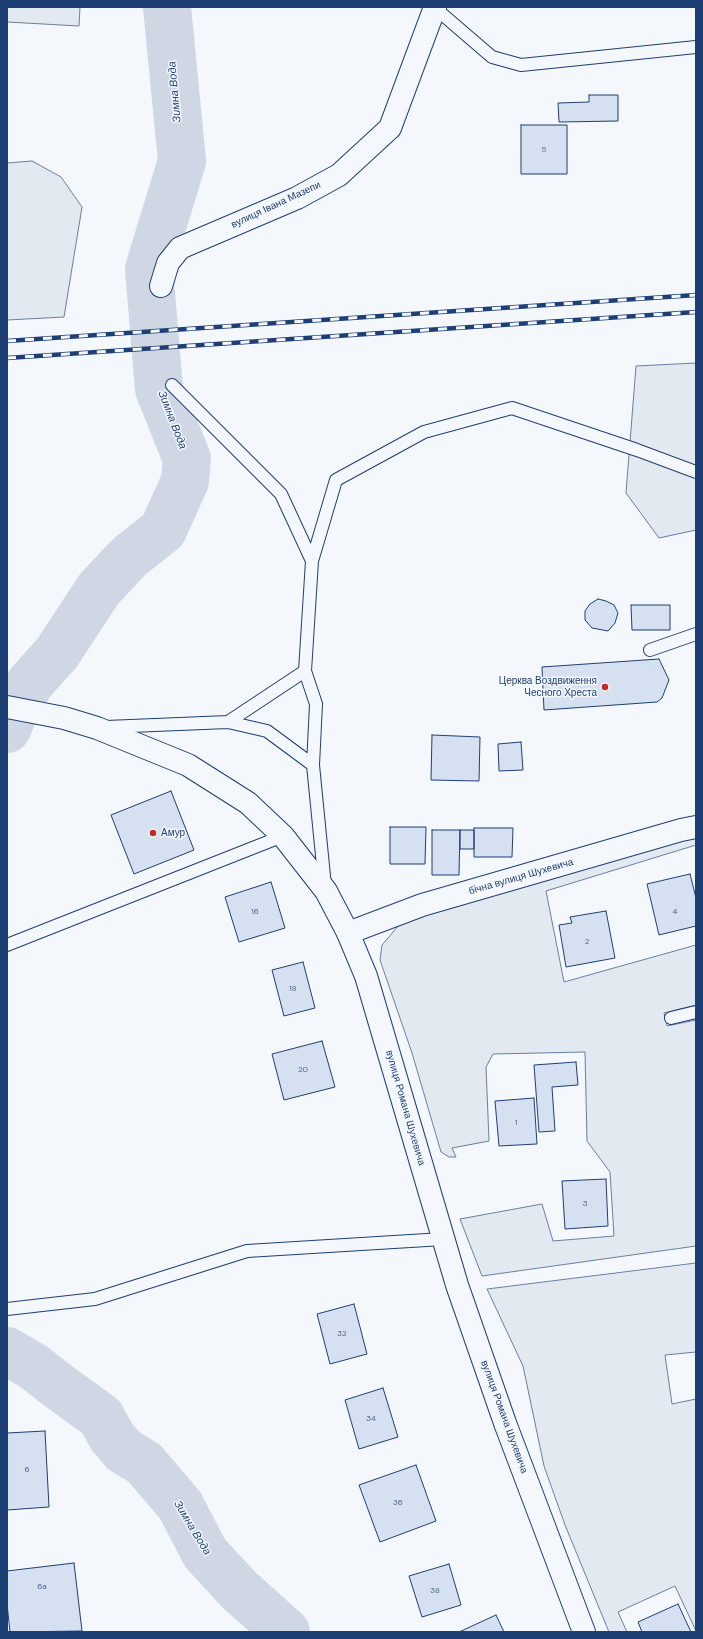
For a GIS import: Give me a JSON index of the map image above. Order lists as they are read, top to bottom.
{
  "streets": {
    "main road": ["вулиця Івана Мазепи", "бічна вулиця Шухевича", "вулиця Романа Шухевича"]
  },
  "crossings": [
    ["бічна вулиця Шухевича", "вулиця Романа Шухевича"]
  ],
  "water": ["Зимна Вода"],
  "places": ["Церква Воздвиження Чесного Хреста", "Амур"],
  "house_numbers": [
    "5",
    "16",
    "4",
    "2",
    "18",
    "20",
    "1",
    "3",
    "32",
    "34",
    "6",
    "36",
    "6а",
    "38"
  ]
}
